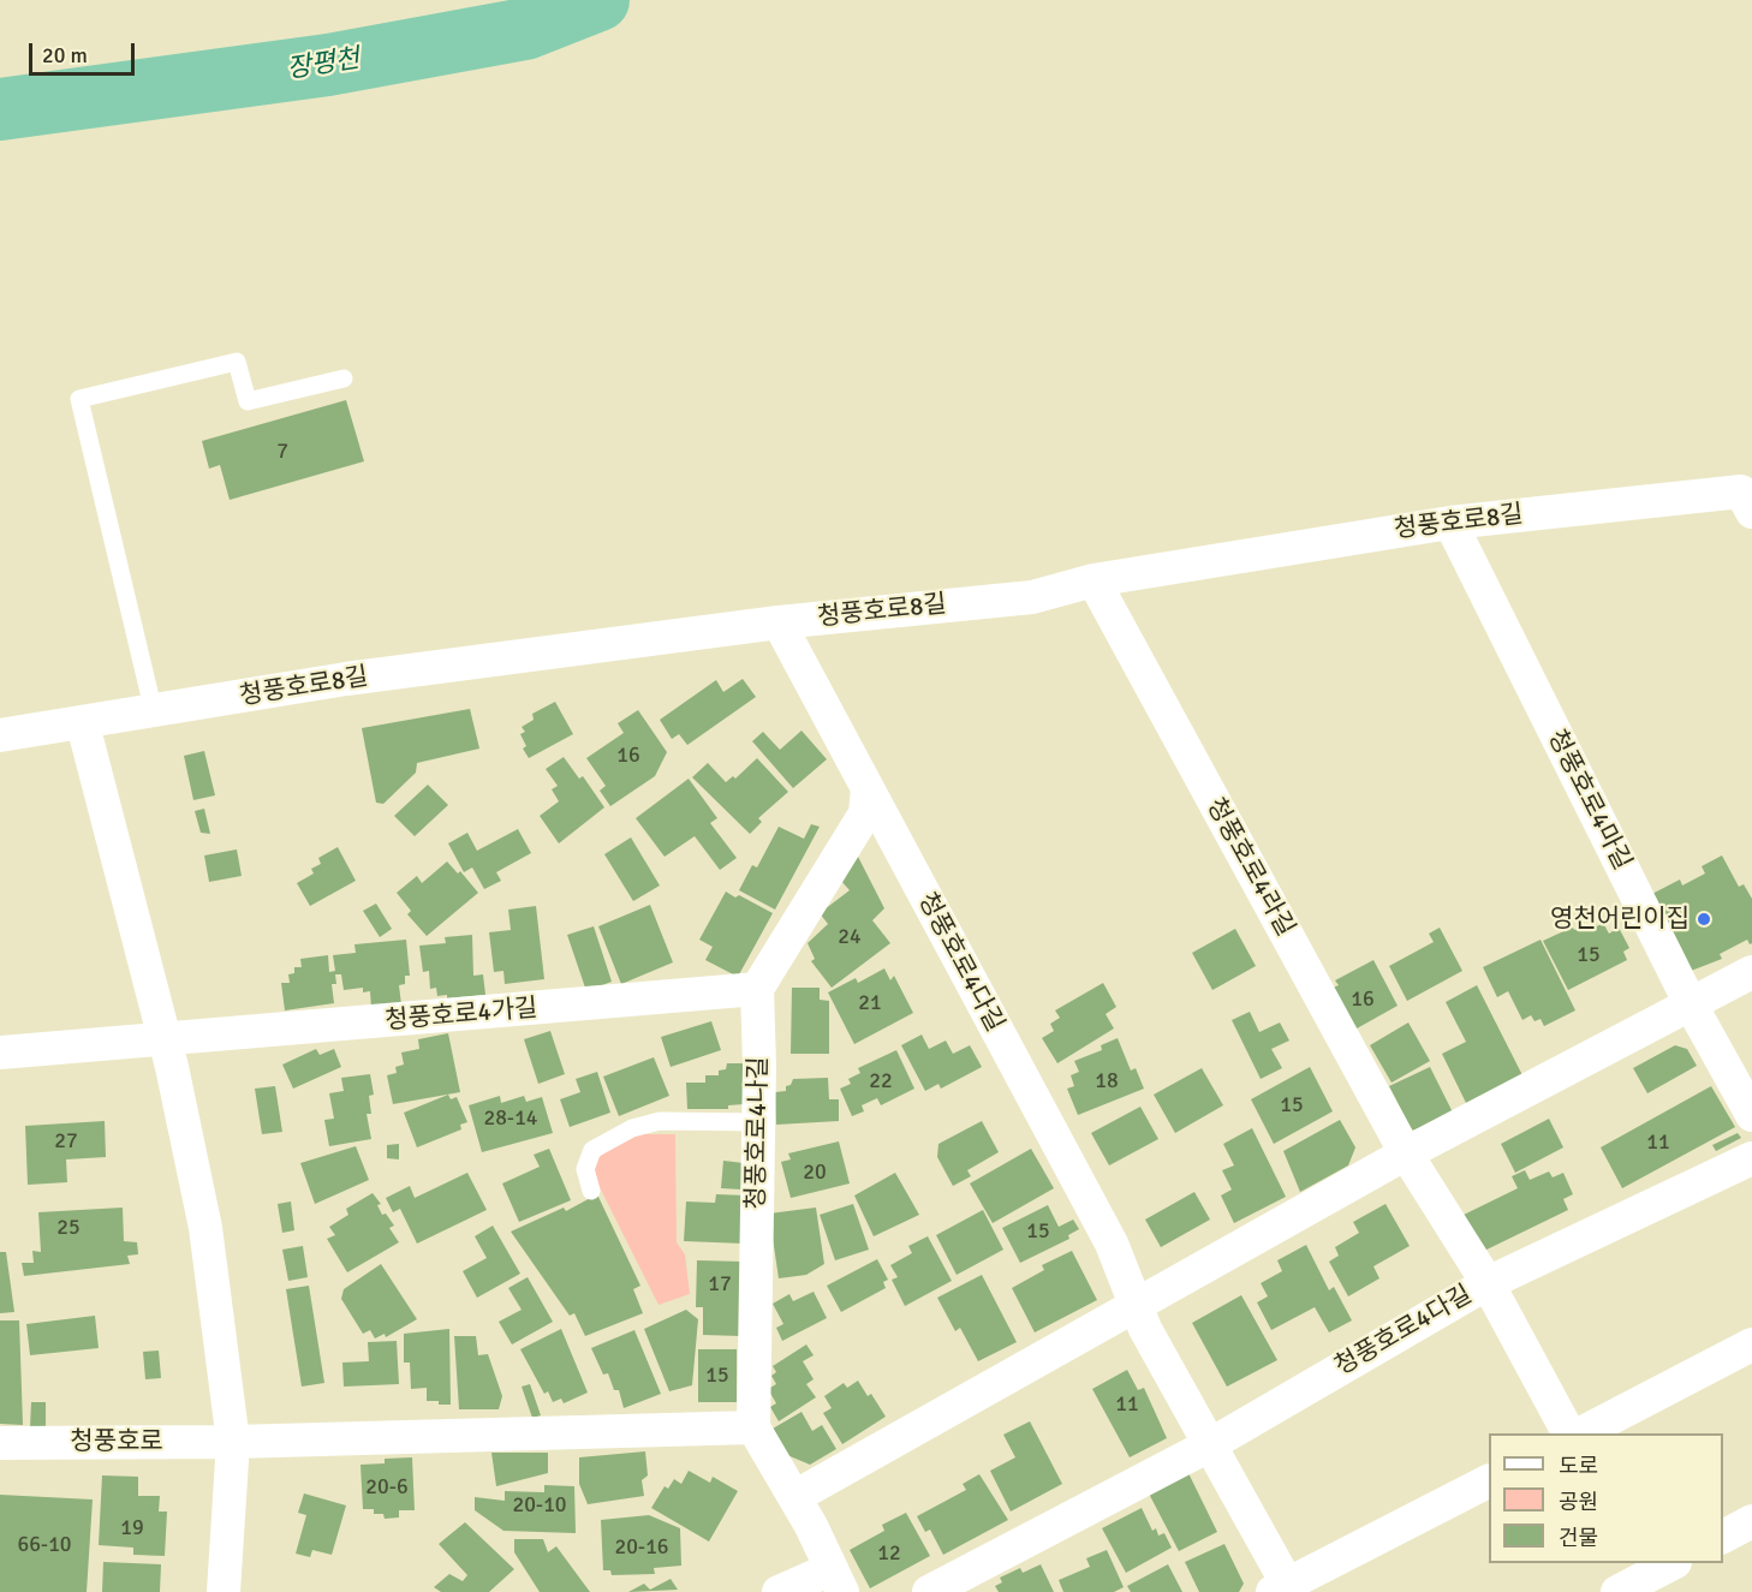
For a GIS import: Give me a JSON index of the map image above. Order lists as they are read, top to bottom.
{
  "streets": {
    "street": [
      "청풍호로8길",
      "청풍호로4마길",
      "청풍호로4라길",
      "청풍호로4다길",
      "청풍호로4가길",
      "청풍호로4나길",
      "청풍호로"
    ]
  },
  "crossings": [
    ["청풍호로8길", "청풍호로4마길"],
    ["청풍호로8길", "청풍호로4라길"],
    ["청풍호로8길", "청풍호로4다길"],
    ["청풍호로4라길", "청풍호로4다길"],
    ["청풍호로4가길", "청풍호로4나길"]
  ],
  "water": ["장평천"],
  "places": ["영천어린이집"],
  "house_numbers": [
    "7",
    "16",
    "24",
    "15",
    "16",
    "21",
    "22",
    "18",
    "15",
    "28-14",
    "27",
    "11",
    "20",
    "25",
    "15",
    "17",
    "15",
    "11",
    "20-6",
    "20-10",
    "19",
    "66-10",
    "20-16",
    "12"
  ],
  "legend": ["도로", "공원", "건물"],
  "scale_bar": "20 m"
}
